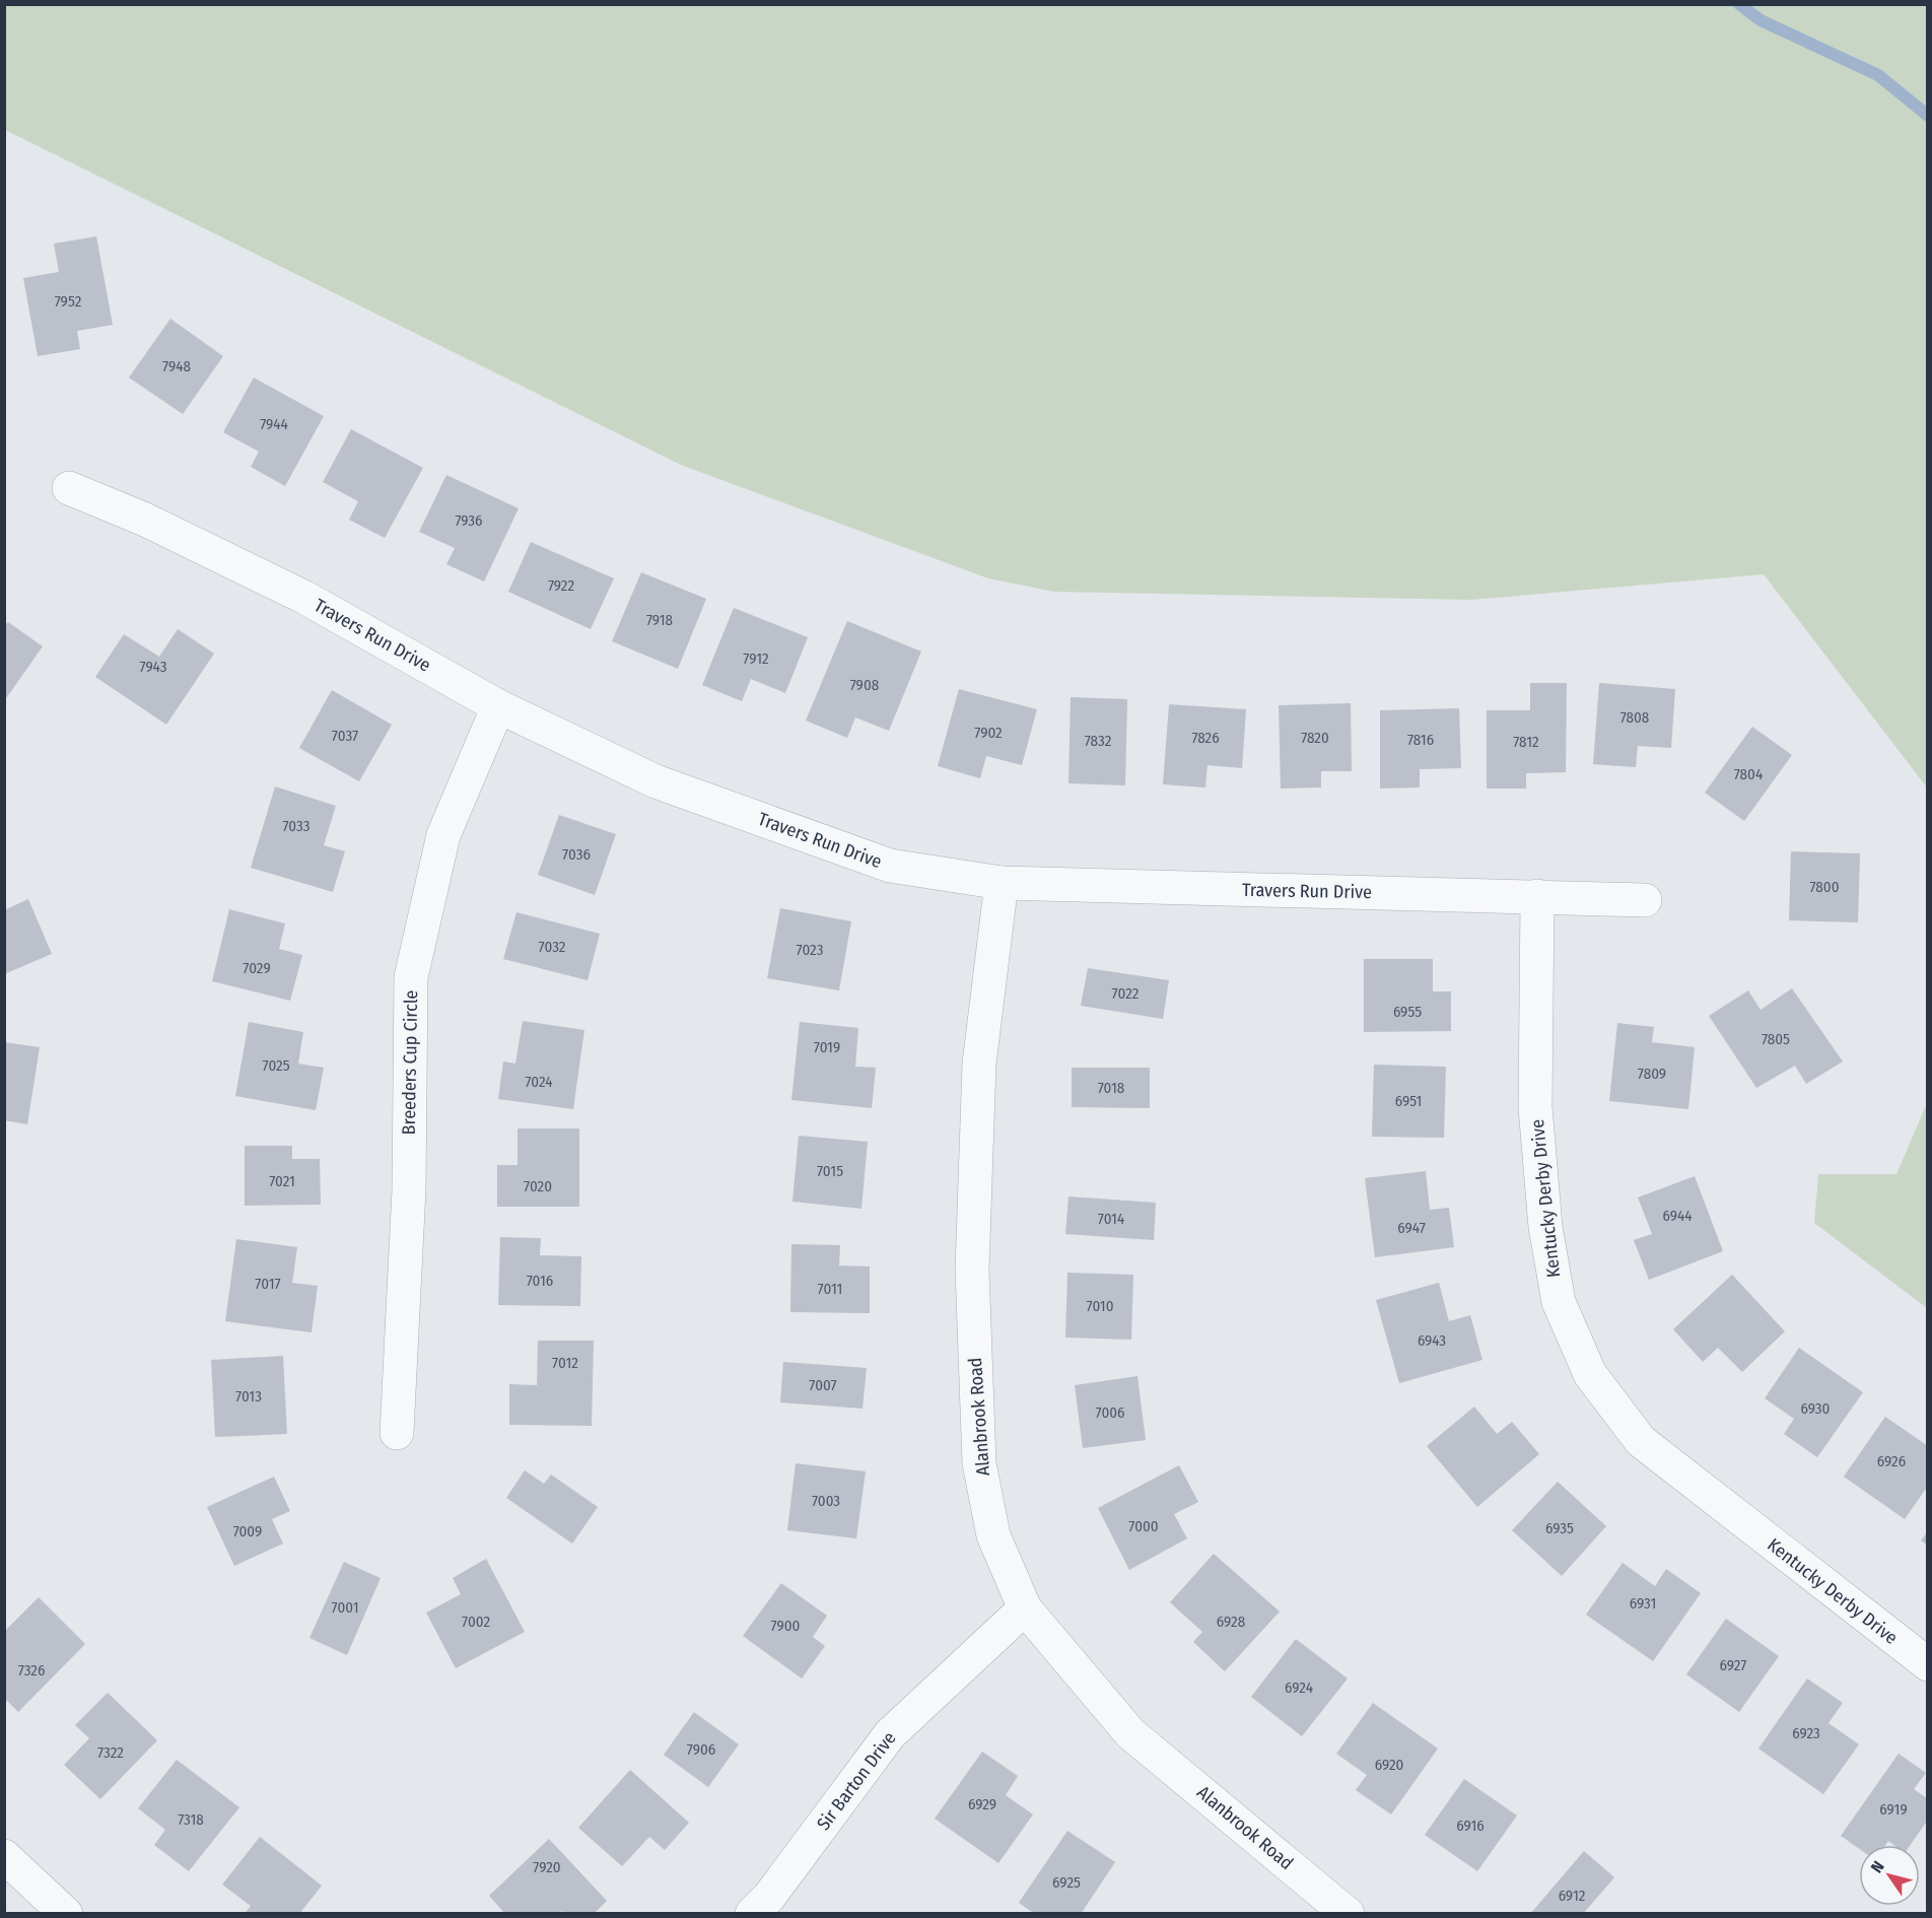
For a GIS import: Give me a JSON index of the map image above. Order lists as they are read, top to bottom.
{
  "streets": {
    "street": [
      "Travers Run Drive",
      "Breeders Cup Circle",
      "Kentucky Derby Drive",
      "Alanbrook Road",
      "Sir Barton Drive"
    ]
  },
  "crossings": [
    ["Travers Run Drive", "Breeders Cup Circle"],
    ["Travers Run Drive", "Kentucky Derby Drive"],
    ["Travers Run Drive", "Alanbrook Road"],
    ["Alanbrook Road", "Sir Barton Drive"]
  ],
  "house_numbers": [
    "7952",
    "7948",
    "7944",
    "7936",
    "7922",
    "7918",
    "7912",
    "7943",
    "7908",
    "7808",
    "7902",
    "7037",
    "7826",
    "7820",
    "7816",
    "7832",
    "7812",
    "7804",
    "7033",
    "7036",
    "7800",
    "7032",
    "7023",
    "7029",
    "7022",
    "6955",
    "7805",
    "7019",
    "7025",
    "7809",
    "7024",
    "7018",
    "6951",
    "7015",
    "7021",
    "7020",
    "6944",
    "7014",
    "6947",
    "7016",
    "7017",
    "7011",
    "7010",
    "6943",
    "7012",
    "7007",
    "7013",
    "6930",
    "7006",
    "6926",
    "7003",
    "7000",
    "6935",
    "7009",
    "6931",
    "7001",
    "7002",
    "6928",
    "7900",
    "6927",
    "7326",
    "6924",
    "6923",
    "7906",
    "7322",
    "6920",
    "6929",
    "6919",
    "7318",
    "6916",
    "7920",
    "6925",
    "6912"
  ],
  "north": "top left"
}
